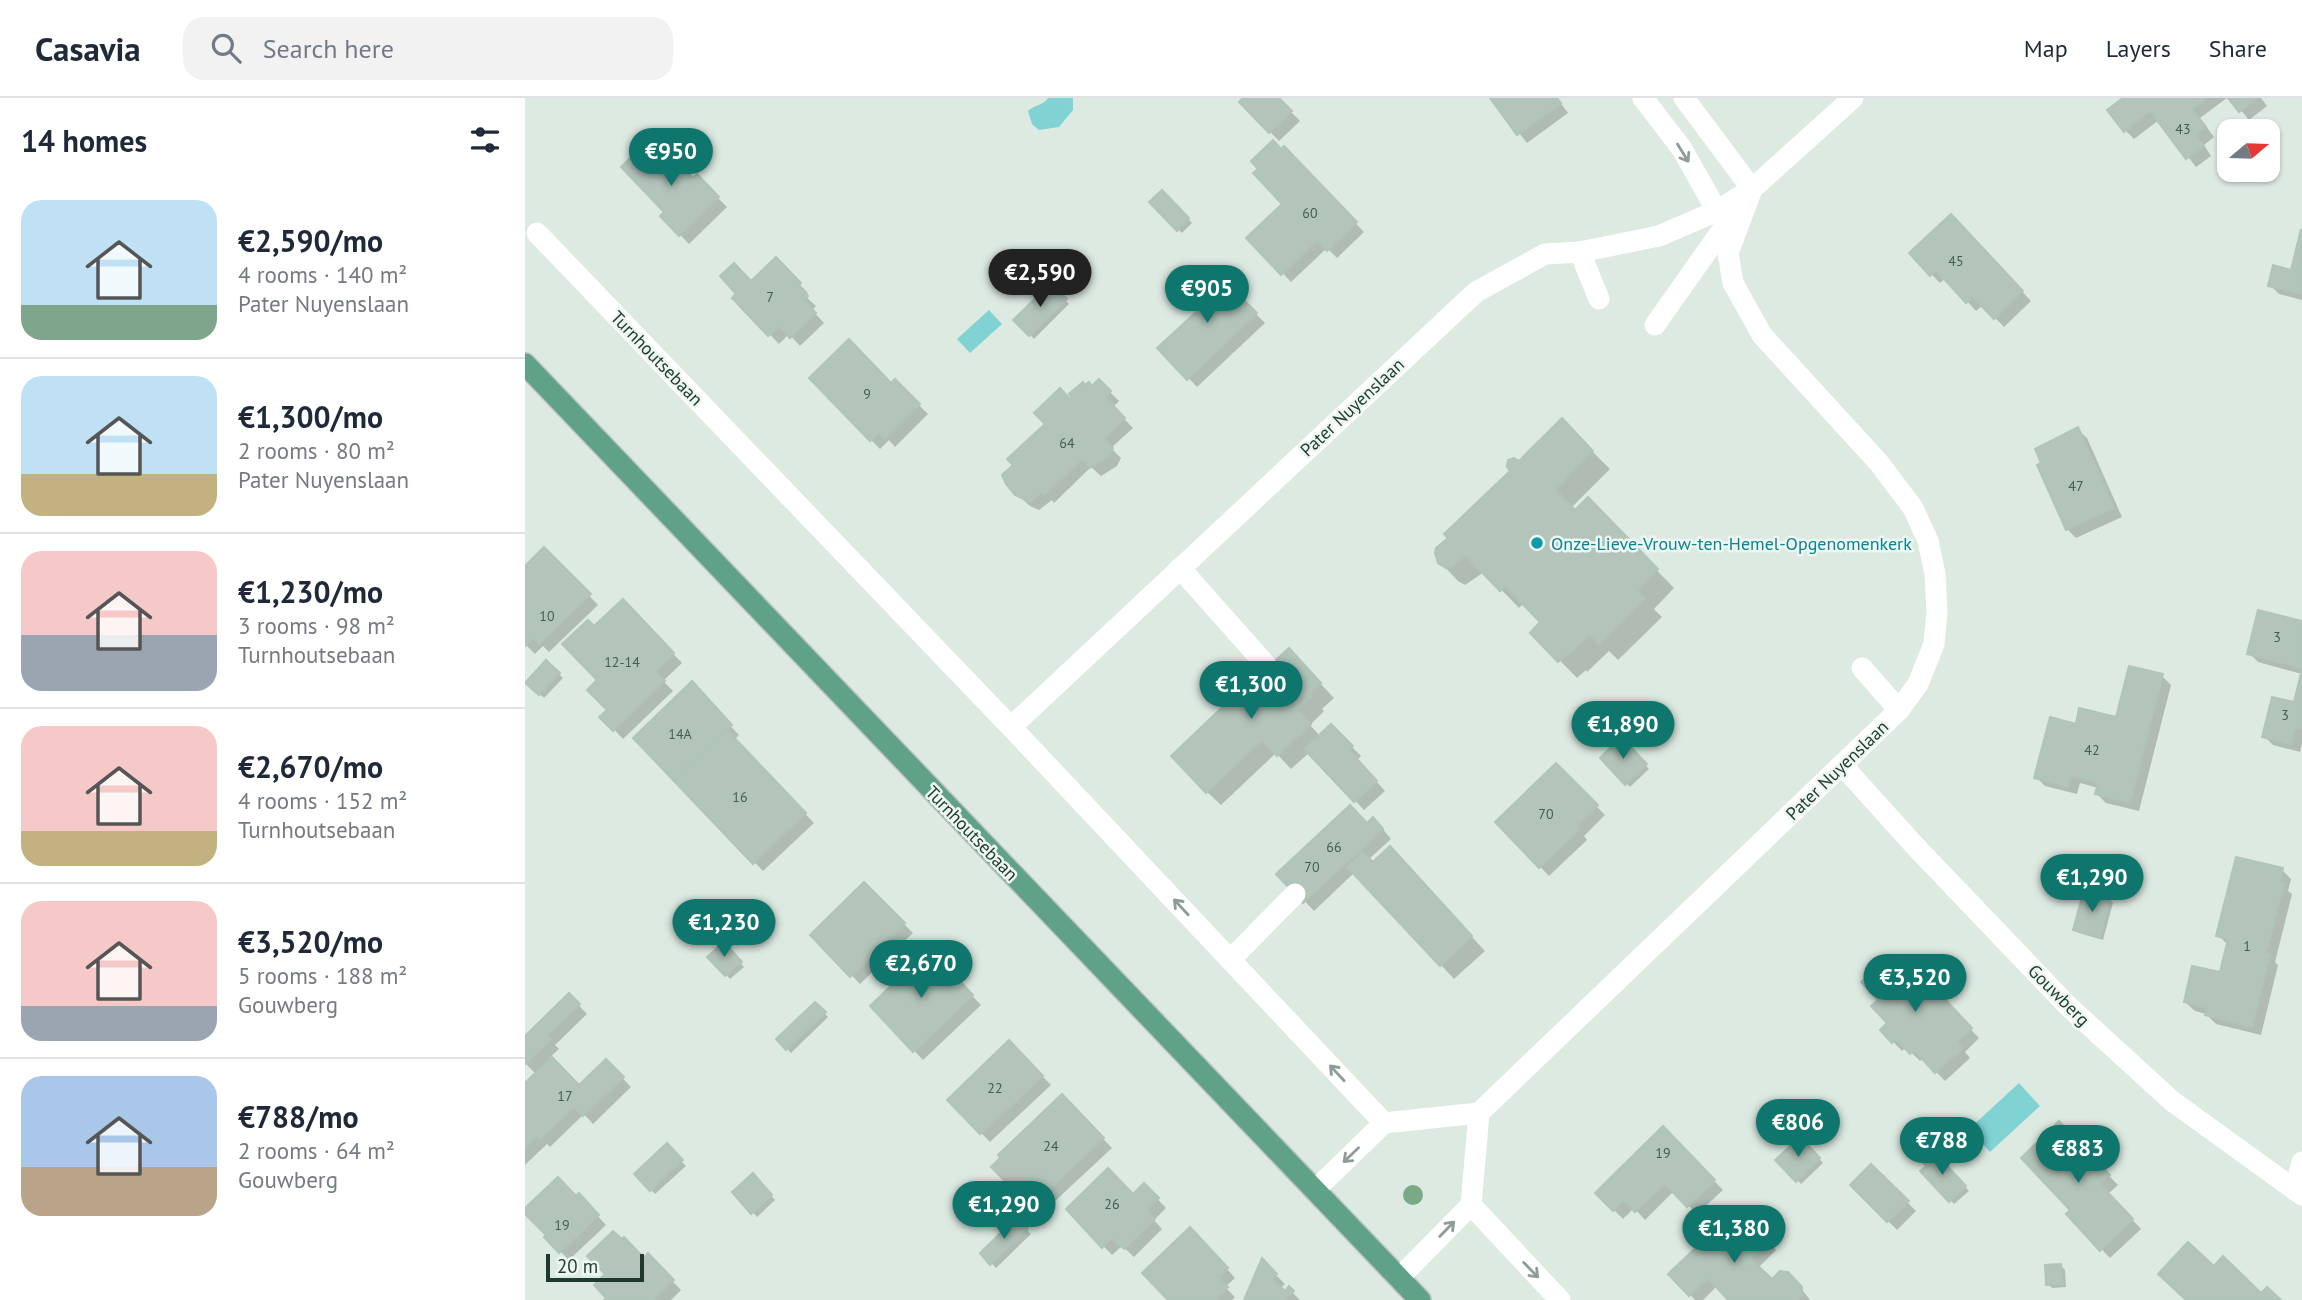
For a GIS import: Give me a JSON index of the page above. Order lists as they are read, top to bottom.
{
  "streets": {
    "main road": ["Turnhoutsebaan"],
    "street": ["Pater Nuyenslaan", "Gouwberg"]
  },
  "crossings": [
    ["Turnhoutsebaan", "Pater Nuyenslaan"],
    ["Pater Nuyenslaan", "Gouwberg"]
  ],
  "places": ["Onze-Lieve-Vrouw-ten-Hemel-Opgenomenkerk"],
  "house_numbers": [
    "43",
    "60",
    "45",
    "7",
    "9",
    "64",
    "47",
    "10",
    "3",
    "12-14",
    "3",
    "14A",
    "42",
    "16",
    "70",
    "66",
    "70",
    "1",
    "22",
    "17",
    "24",
    "19",
    "26",
    "19"
  ],
  "scale_bar": "20 m",
  "north": "right",
  "page": {
    "header": "Casavia",
    "search": "Search here",
    "nav": ["Map", "Layers", "Share"],
    "heading": "14 homes",
    "price": [
      "€950",
      "€2,590",
      "€905",
      "€1,300",
      "€1,890",
      "€1,290",
      "€1,230",
      "€2,670",
      "€3,520",
      "€806",
      "€788",
      "€883",
      "€1,290",
      "€1,380"
    ],
    "list": [
      {
        "name": "€2,590/mo",
        "note": "4 rooms · 140 m² · Pater Nuyenslaan"
      },
      {
        "name": "€1,300/mo",
        "note": "2 rooms · 80 m² · Pater Nuyenslaan"
      },
      {
        "name": "€1,230/mo",
        "note": "3 rooms · 98 m² · Turnhoutsebaan"
      },
      {
        "name": "€2,670/mo",
        "note": "4 rooms · 152 m² · Turnhoutsebaan"
      },
      {
        "name": "€3,520/mo",
        "note": "5 rooms · 188 m² · Gouwberg"
      },
      {
        "name": "€788/mo",
        "note": "2 rooms · 64 m² · Gouwberg"
      }
    ],
    "scale": "20 m"
  }
}
